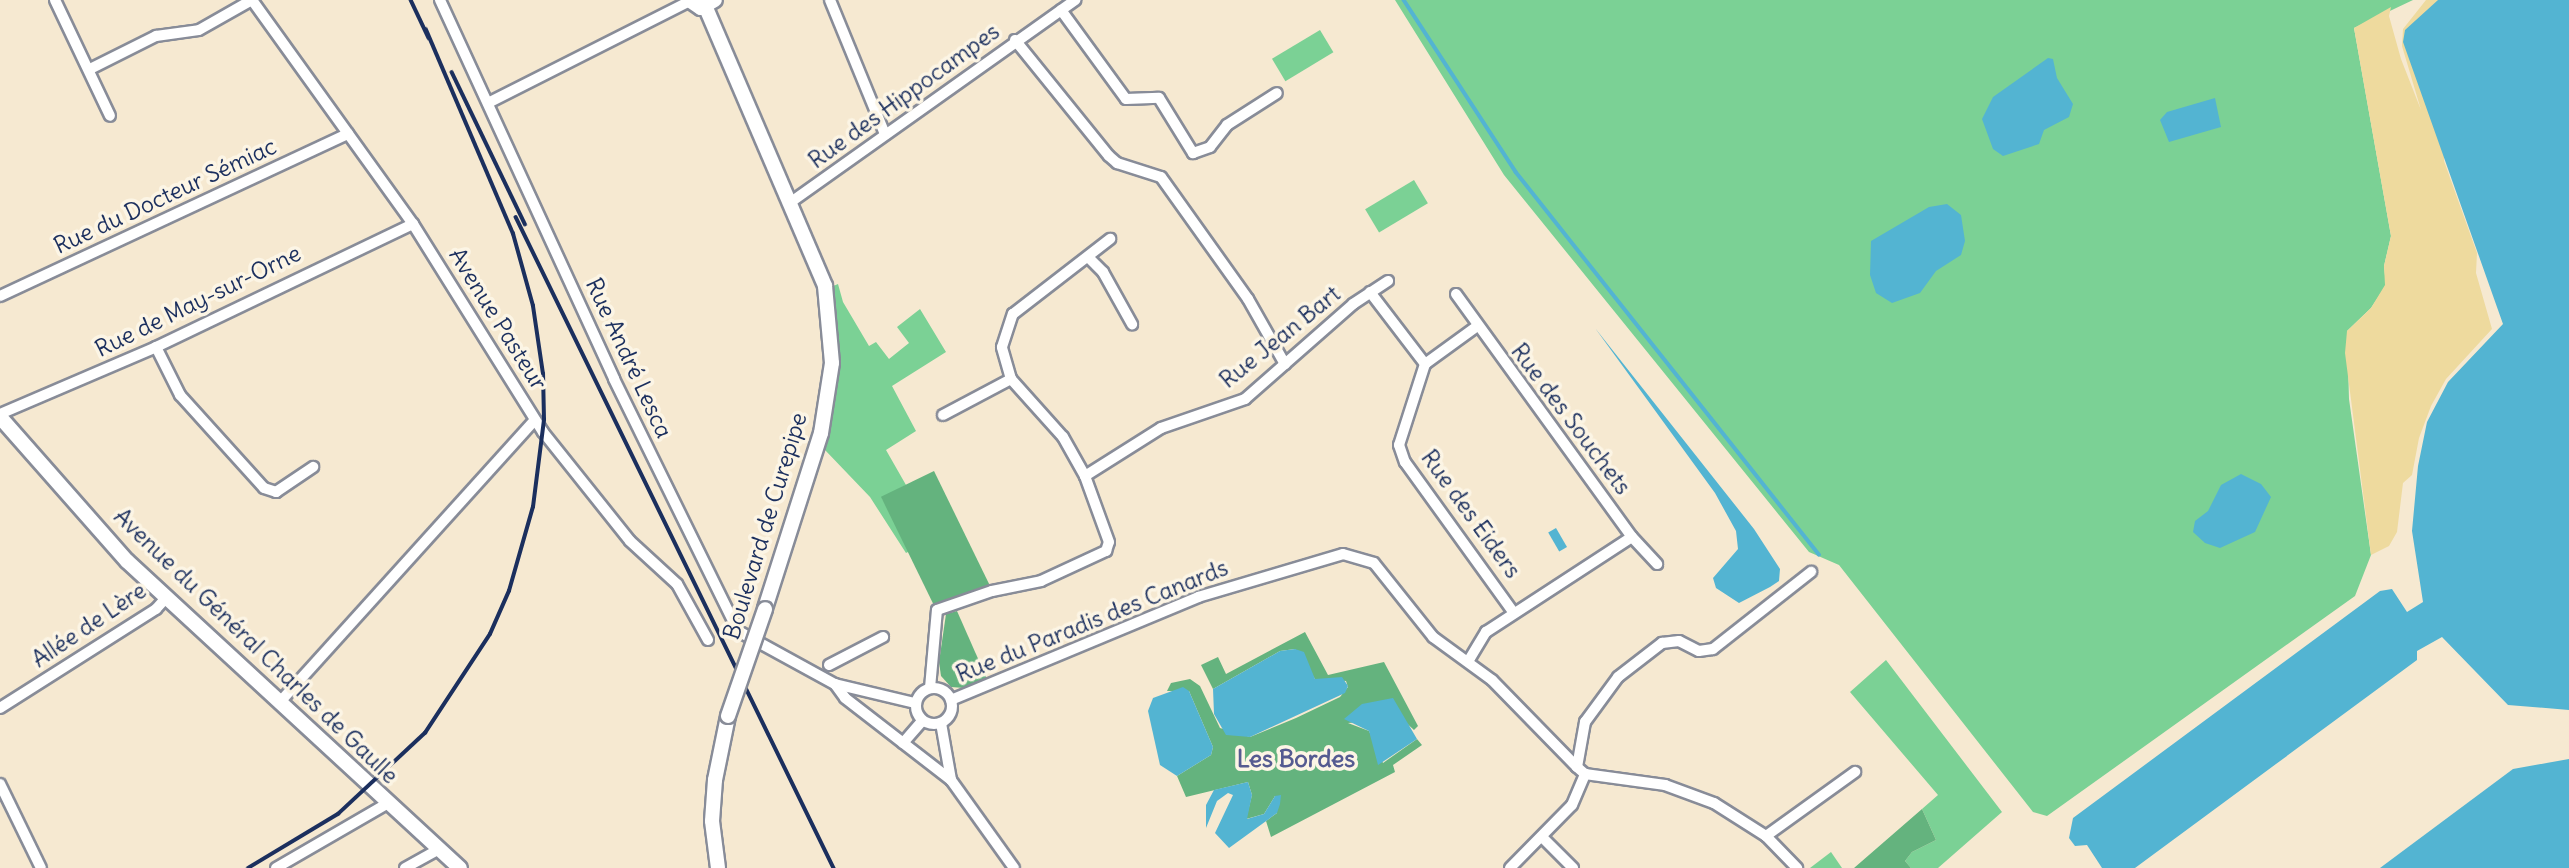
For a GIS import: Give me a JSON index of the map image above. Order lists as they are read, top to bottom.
{
  "streets": {
    "main road": ["Boulevard de Curepipe", "Avenue du Général Charles de Gaulle"],
    "street": [
      "Rue des Hippocampes",
      "Rue du Docteur Sémiac",
      "Rue de May-sur-Orne",
      "Avenue Pasteur",
      "Rue Jean Bart",
      "Rue André Lesca",
      "Rue des Souchets",
      "Rue des Eiders",
      "Rue du Paradis des Canards",
      "Allée de Lère"
    ]
  },
  "crossings": [
    ["Rue des Hippocampes", "Boulevard de Curepipe"],
    ["Rue du Docteur Sémiac", "Avenue Pasteur"],
    ["Rue de May-sur-Orne", "Avenue Pasteur"],
    ["Rue de May-sur-Orne", "Avenue du Général Charles de Gaulle"],
    ["Avenue Pasteur", "Avenue du Général Charles de Gaulle"],
    ["Rue André Lesca", "Rue du Paradis des Canards"],
    ["Allée de Lère", "Avenue du Général Charles de Gaulle"]
  ],
  "districts": ["Les Bordes"]
}
